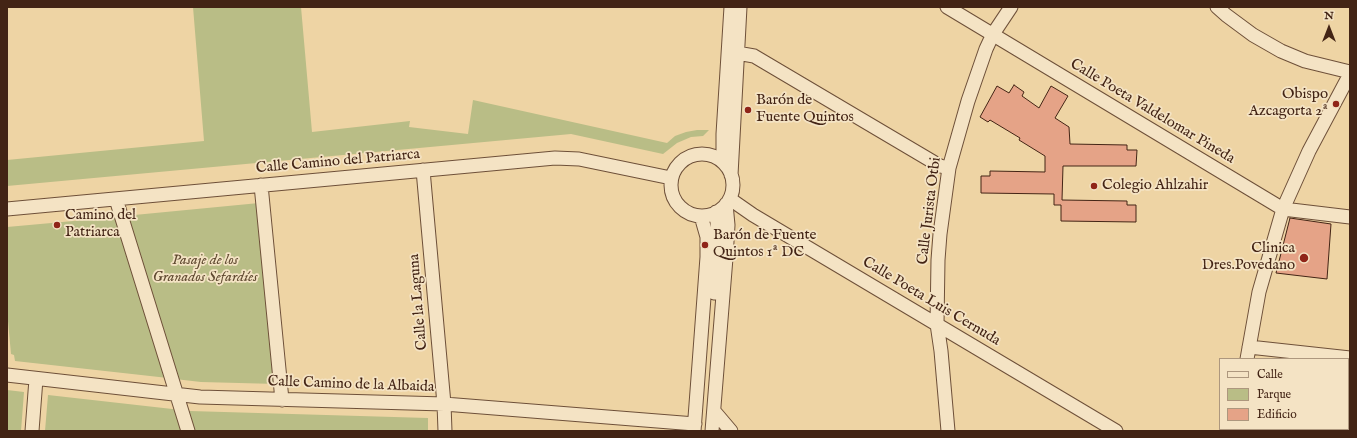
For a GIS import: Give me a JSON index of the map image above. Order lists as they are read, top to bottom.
{
  "streets": {
    "street": [
      "Calle Poeta Valdelomar Pineda",
      "Calle Camino del Patriarca",
      "Calle Jurista Otbi",
      "Calle la Laguna",
      "Calle Poeta Luis Cernuda",
      "Calle Camino de la Albaida"
    ]
  },
  "crossings": [
    ["Calle Poeta Valdelomar Pineda", "Calle Jurista Otbi"],
    ["Calle Camino del Patriarca", "Calle la Laguna"],
    ["Calle Camino del Patriarca", "Calle Poeta Luis Cernuda"],
    ["Calle Jurista Otbi", "Calle Poeta Luis Cernuda"],
    ["Calle la Laguna", "Calle Camino de la Albaida"]
  ],
  "parks": ["Pasaje de los Granados Sefardíes"],
  "places": [
    "Obispo Azcagorta 2ª",
    "Barón de Fuente Quintos",
    "Colegio Ahlzahir",
    "Camino del Patriarca",
    "Barón de Fuente Quintos 1ª DC",
    "Clinica Dres.Povedano"
  ],
  "legend": ["Calle", "Parque", "Edificio"],
  "north": "top"
}
